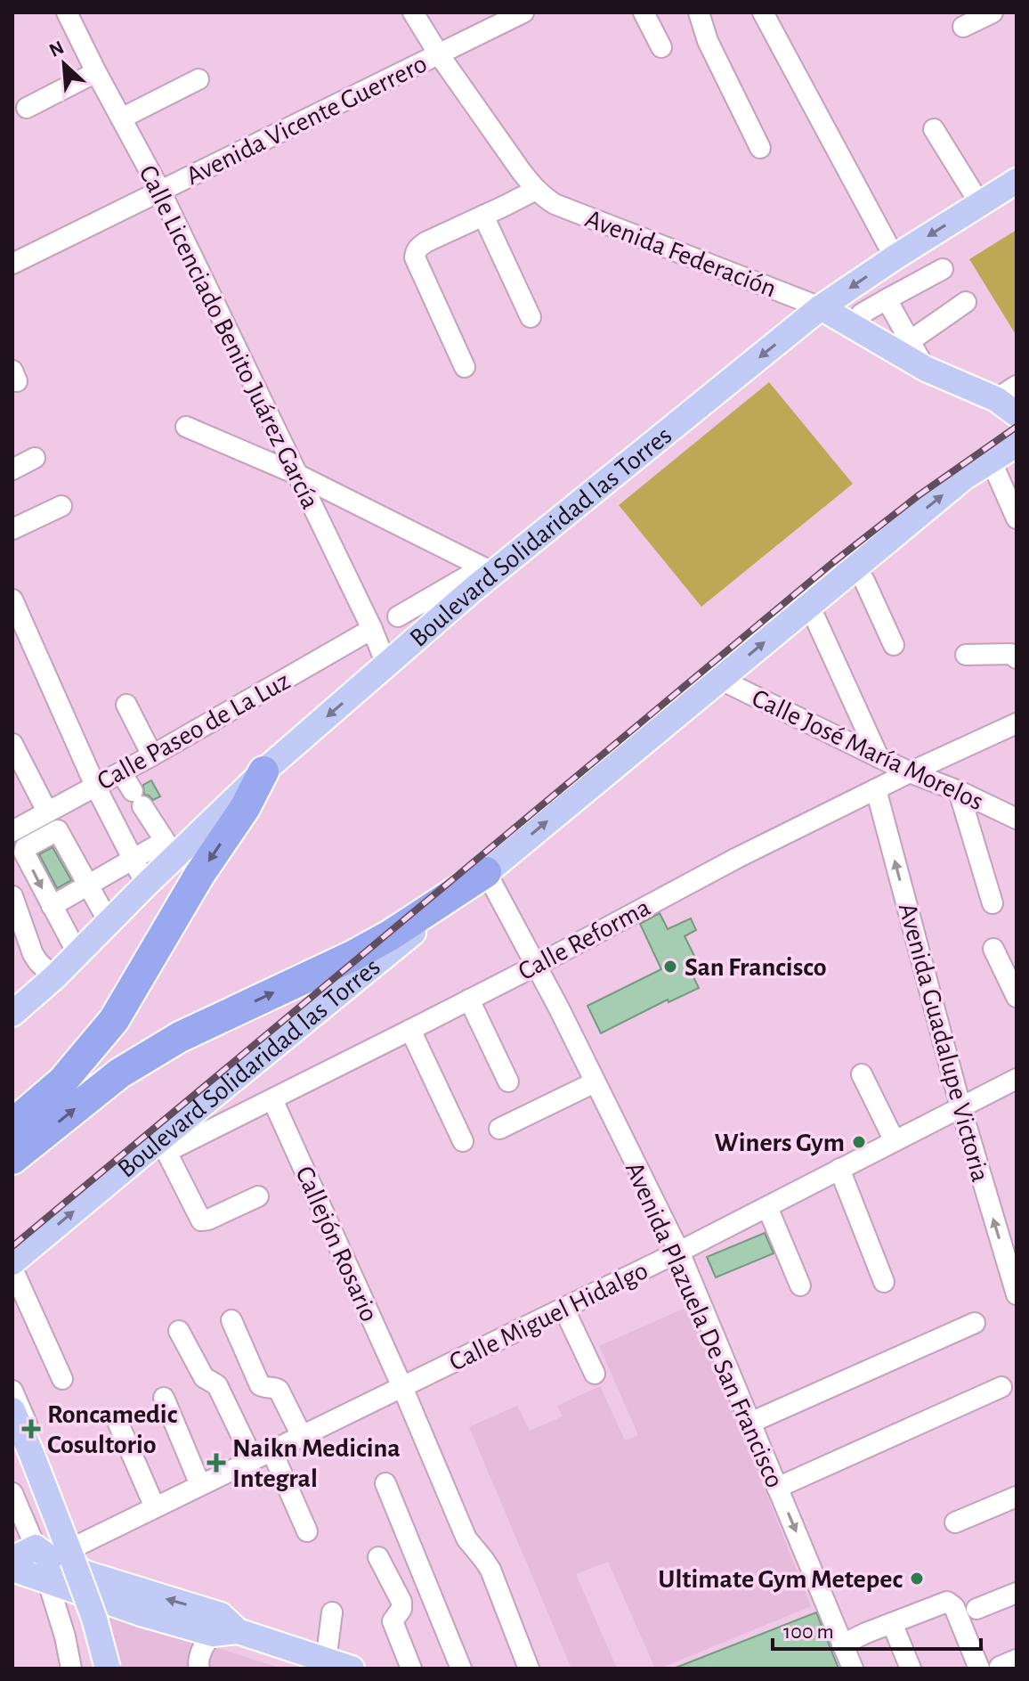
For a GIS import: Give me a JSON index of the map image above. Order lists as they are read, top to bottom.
{
  "streets": {
    "highway": ["Boulevard Solidaridad las Torres"],
    "main road": ["Avenida Federación"],
    "street": [
      "Avenida Vicente Guerrero",
      "Calle Licenciado Benito Juárez García",
      "Calle Paseo de La Luz",
      "Calle José María Morelos",
      "Calle Reforma",
      "Avenida Guadalupe Victoria",
      "Callejón Rosario",
      "Calle Miguel Hidalgo",
      "Avenida Plazuela De San Francisco"
    ]
  },
  "crossings": [
    ["Avenida Vicente Guerrero", "Avenida Federación"],
    ["Avenida Vicente Guerrero", "Calle Licenciado Benito Juárez García"],
    ["Avenida Federación", "Boulevard Solidaridad las Torres"],
    ["Calle Licenciado Benito Juárez García", "Boulevard Solidaridad las Torres"],
    ["Calle Licenciado Benito Juárez García", "Calle Paseo de La Luz"],
    ["Boulevard Solidaridad las Torres", "Calle José María Morelos"],
    ["Boulevard Solidaridad las Torres", "Calle Reforma"],
    ["Boulevard Solidaridad las Torres", "Avenida Plazuela De San Francisco"],
    ["Calle José María Morelos", "Calle Reforma"],
    ["Calle Reforma", "Avenida Guadalupe Victoria"],
    ["Calle Reforma", "Callejón Rosario"],
    ["Calle Reforma", "Avenida Plazuela De San Francisco"],
    ["Avenida Guadalupe Victoria", "Calle Miguel Hidalgo"],
    ["Callejón Rosario", "Calle Miguel Hidalgo"],
    ["Calle Miguel Hidalgo", "Avenida Plazuela De San Francisco"]
  ],
  "places": {
    "other": ["San Francisco", "Winers Gym", "Ultimate Gym Metepec"],
    "health": ["Roncamedic Cosultorio", "Naikn Medicina Integral"]
  },
  "scale_bar": "100 m",
  "north": "top left"
}
